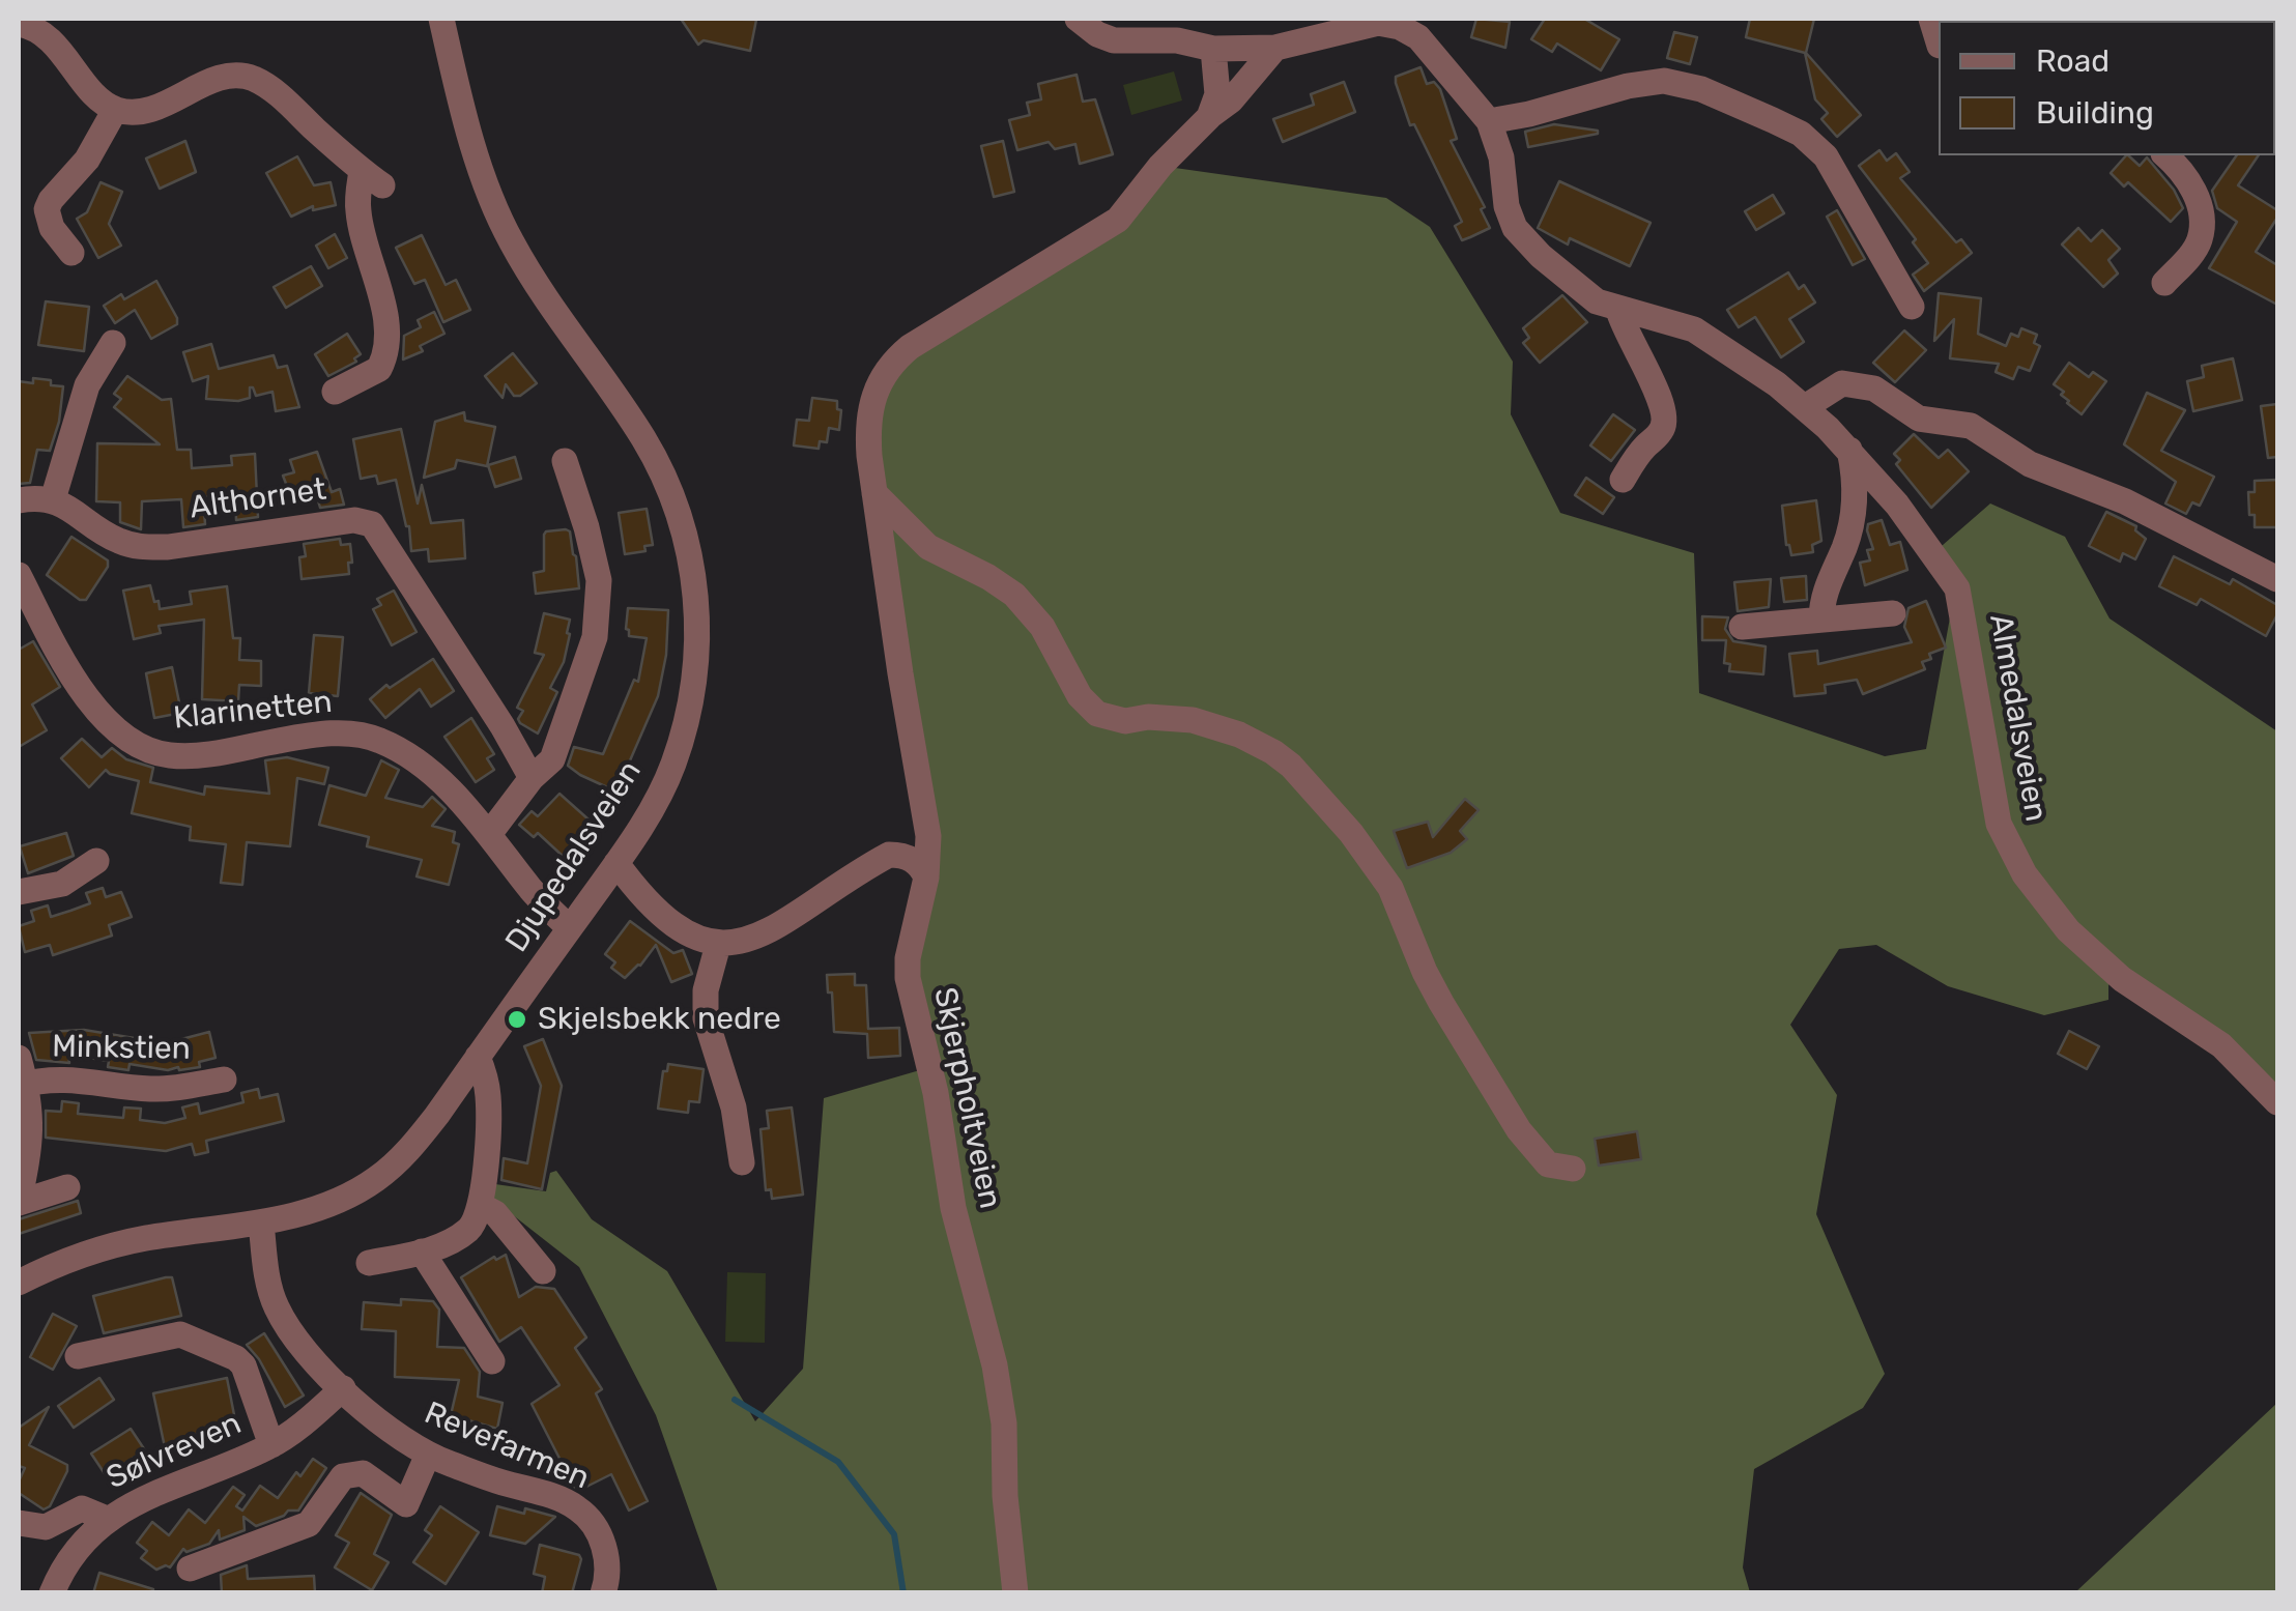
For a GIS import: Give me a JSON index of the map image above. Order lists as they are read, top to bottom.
{
  "streets": {
    "street": [
      "Althornet",
      "Klarinetten",
      "Almedalsveien",
      "Djupedalsveien",
      "Minkstien",
      "Skjerpholtveien",
      "Revefarmen",
      "Sølvreven"
    ]
  },
  "crossings": [
    ["Klarinetten", "Djupedalsveien"],
    ["Almedalsveien", "Skjerpholtveien"],
    ["Djupedalsveien", "Revefarmen"],
    ["Revefarmen", "Sølvreven"]
  ],
  "places": ["Skjelsbekk nedre"],
  "legend": ["Road", "Building"]
}
